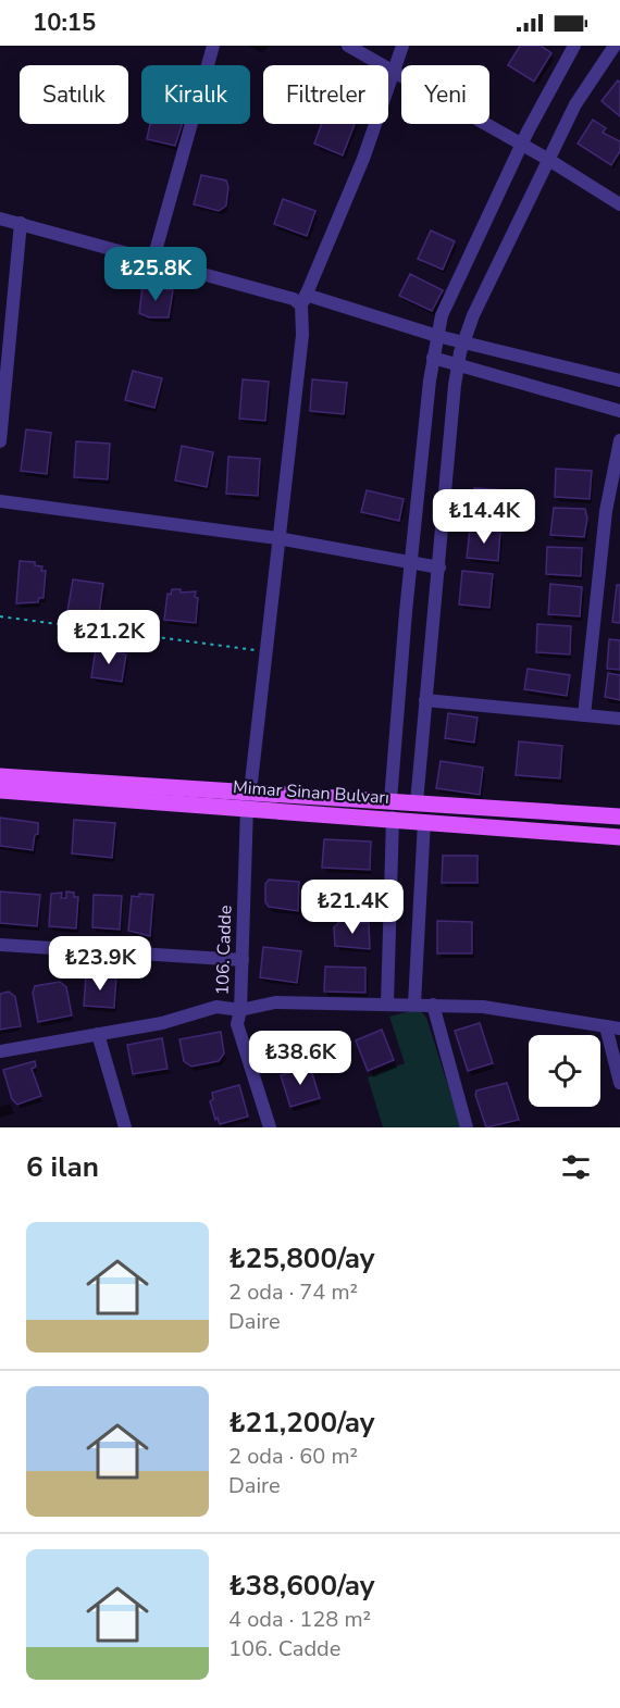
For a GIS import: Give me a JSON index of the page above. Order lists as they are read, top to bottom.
{
  "streets": {
    "main road": ["Mimar Sinan Bulvarı"],
    "street": ["106. Cadde"]
  },
  "crossings": [
    ["Mimar Sinan Bulvarı", "106. Cadde"]
  ],
  "page": {
    "status": "10:15",
    "chip": [
      "Satılık",
      "Kiralık",
      "Filtreler",
      "Yeni"
    ],
    "price": [
      "₺25.8K",
      "₺14.4K",
      "₺21.2K",
      "₺21.4K",
      "₺23.9K",
      "₺38.6K"
    ],
    "heading": "6 ilan",
    "list": [
      {
        "name": "₺25,800/ay",
        "note": "2 oda · 74 m² · Daire"
      },
      {
        "name": "₺21,200/ay",
        "note": "2 oda · 60 m² · Daire"
      },
      {
        "name": "₺38,600/ay",
        "note": "4 oda · 128 m² · 106. Cadde"
      }
    ]
  }
}
